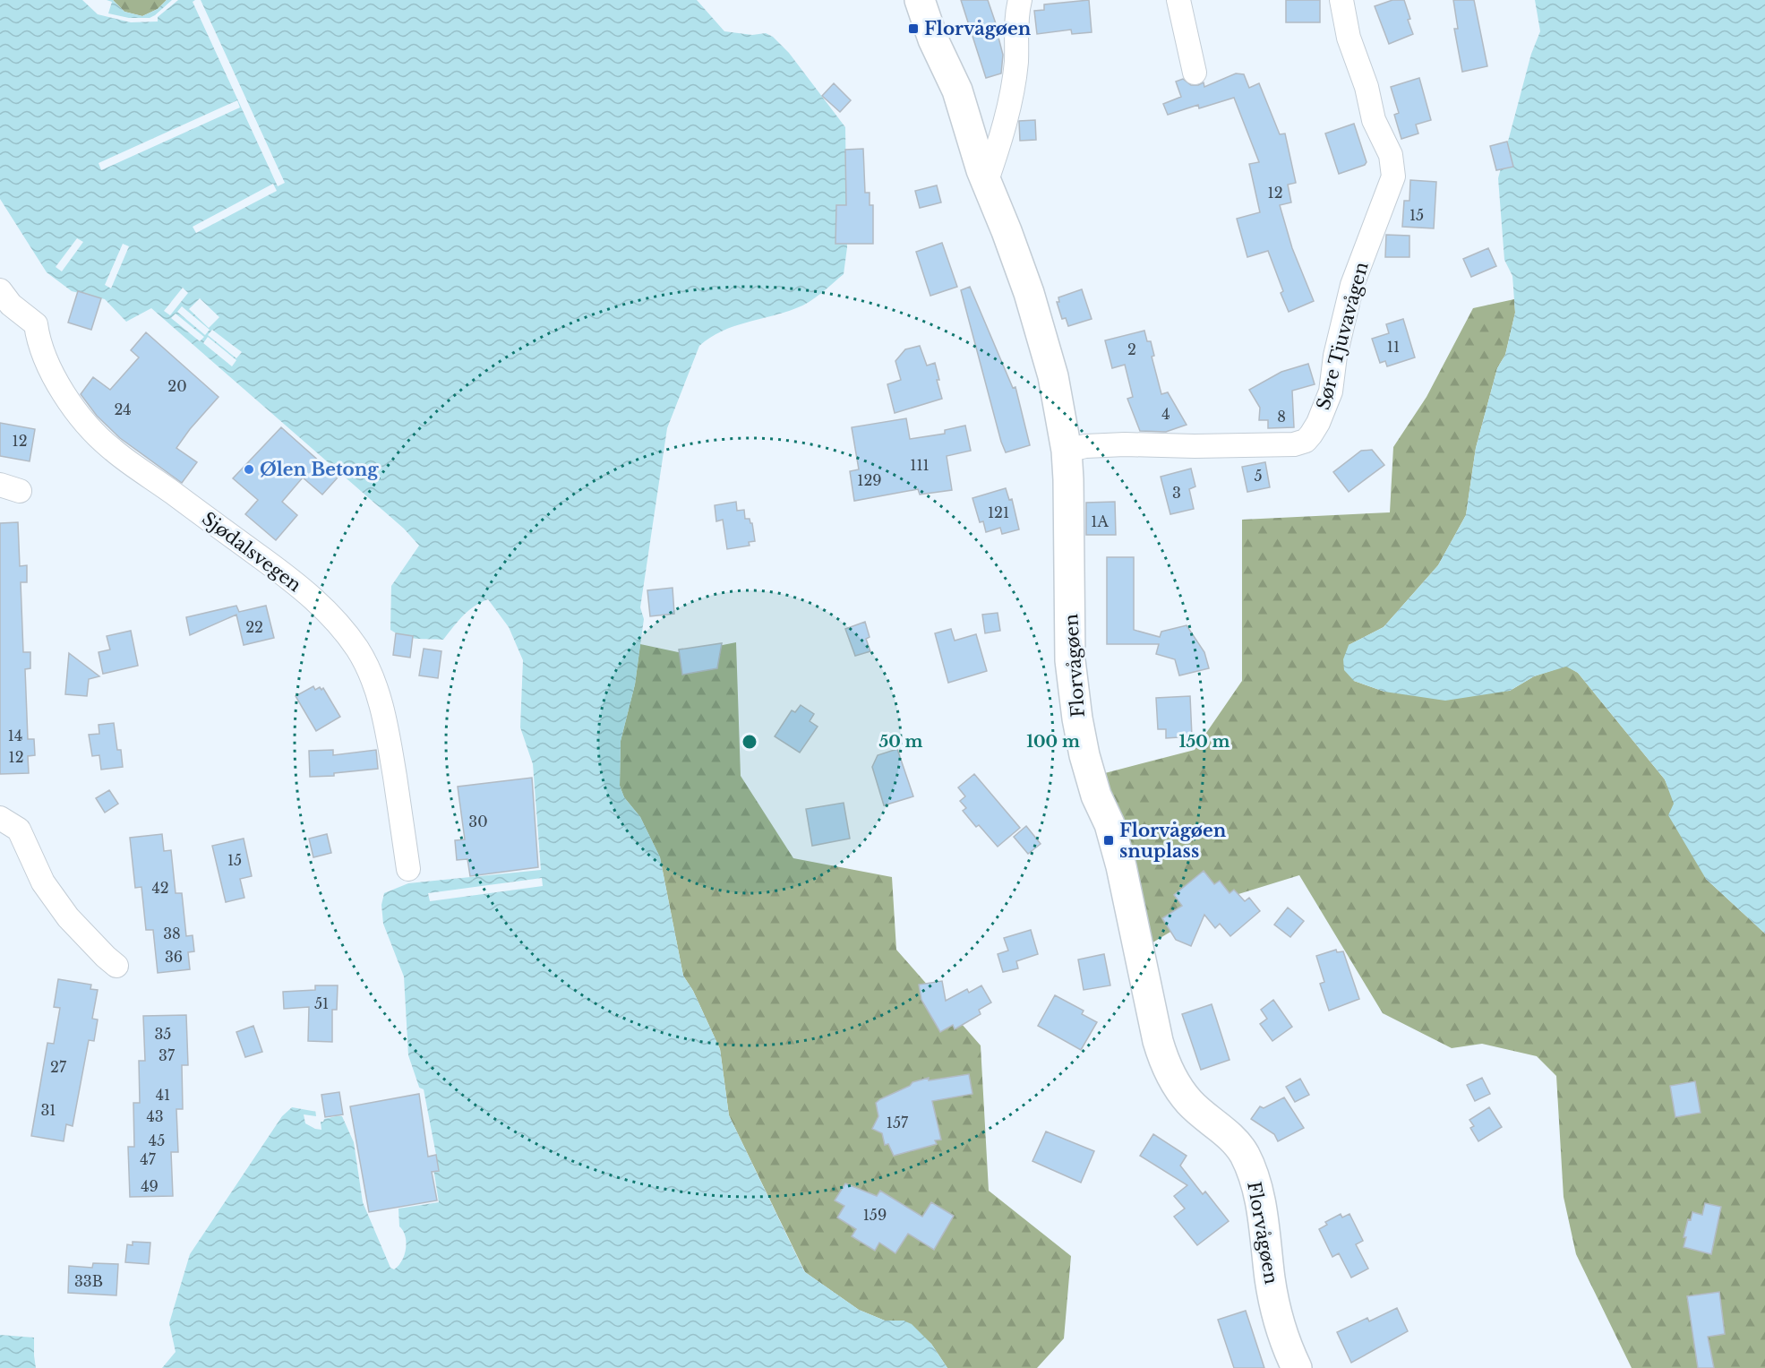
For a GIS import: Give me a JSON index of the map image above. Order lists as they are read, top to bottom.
{
  "streets": {
    "main road": ["Florvågøen"],
    "street": ["Søre Tjuvavågen", "Sjødalsvegen"]
  },
  "crossings": [
    ["Søre Tjuvavågen", "Florvågøen"]
  ],
  "places": {
    "transit": ["Florvågøen", "Florvågøen snuplass"],
    "other": ["Ølen Betong"]
  },
  "house_numbers": [
    "12",
    "15",
    "11",
    "2",
    "20",
    "24",
    "4",
    "8",
    "12",
    "111",
    "5",
    "129",
    "3",
    "121",
    "1A",
    "22",
    "14",
    "12",
    "30",
    "15",
    "42",
    "38",
    "36",
    "51",
    "35",
    "37",
    "27",
    "41",
    "31",
    "43",
    "157",
    "45",
    "47",
    "49",
    "159",
    "33B"
  ],
  "rings": ["50 m", "100 m", "150 m"]
}
